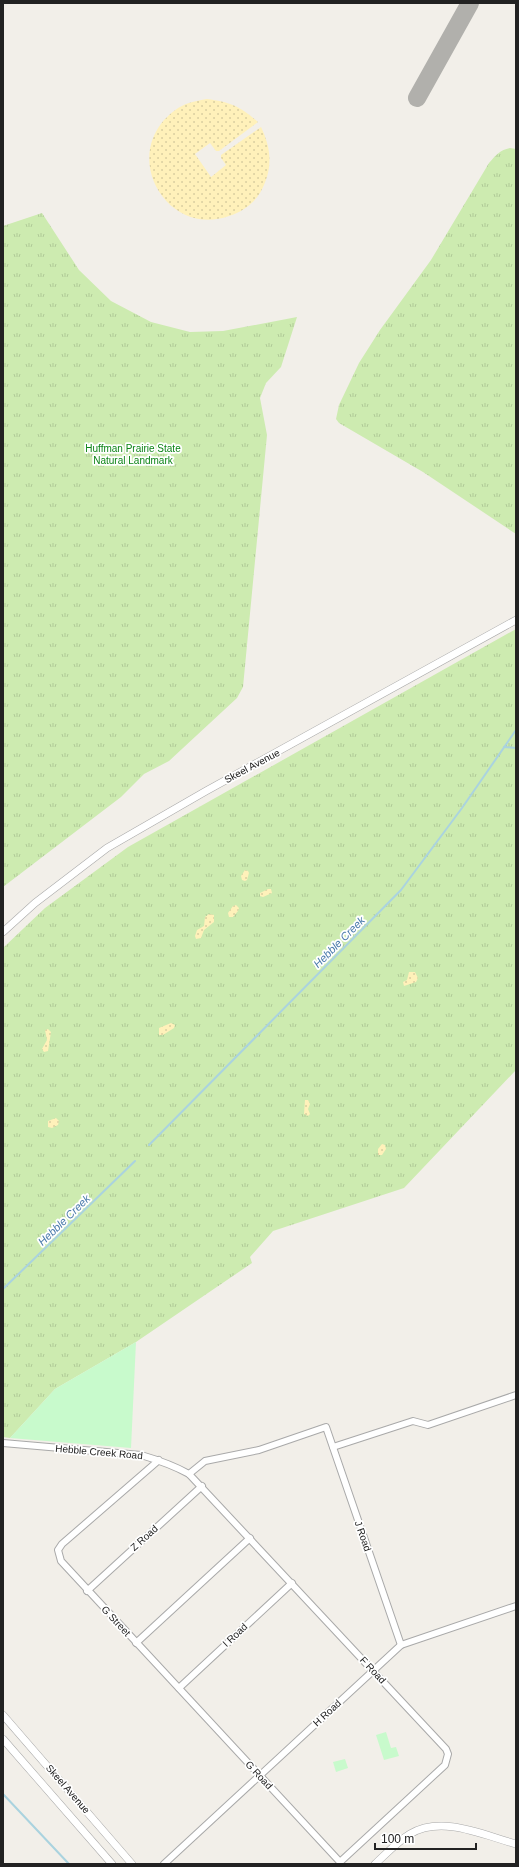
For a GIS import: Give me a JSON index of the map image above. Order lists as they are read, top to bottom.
{
  "streets": {
    "street": [
      "Skeel Avenue",
      "Hebble Creek Road",
      "J Road",
      "Z Road",
      "G Street",
      "I Road",
      "F Road",
      "H Road",
      "G Road"
    ]
  },
  "crossings": [
    ["Hebble Creek Road", "J Road"],
    ["Hebble Creek Road", "G Street"],
    ["Hebble Creek Road", "F Road"],
    ["J Road", "F Road"],
    ["J Road", "H Road"],
    ["Z Road", "G Street"],
    ["Z Road", "F Road"],
    ["G Street", "I Road"],
    ["G Street", "G Road"],
    ["I Road", "F Road"],
    ["I Road", "G Road"],
    ["F Road", "H Road"],
    ["F Road", "G Road"],
    ["H Road", "G Road"]
  ],
  "water": ["Hebble Creek"],
  "parks": ["Huffman Prairie State Natural Landmark"],
  "scale_bar": "100 m"
}
